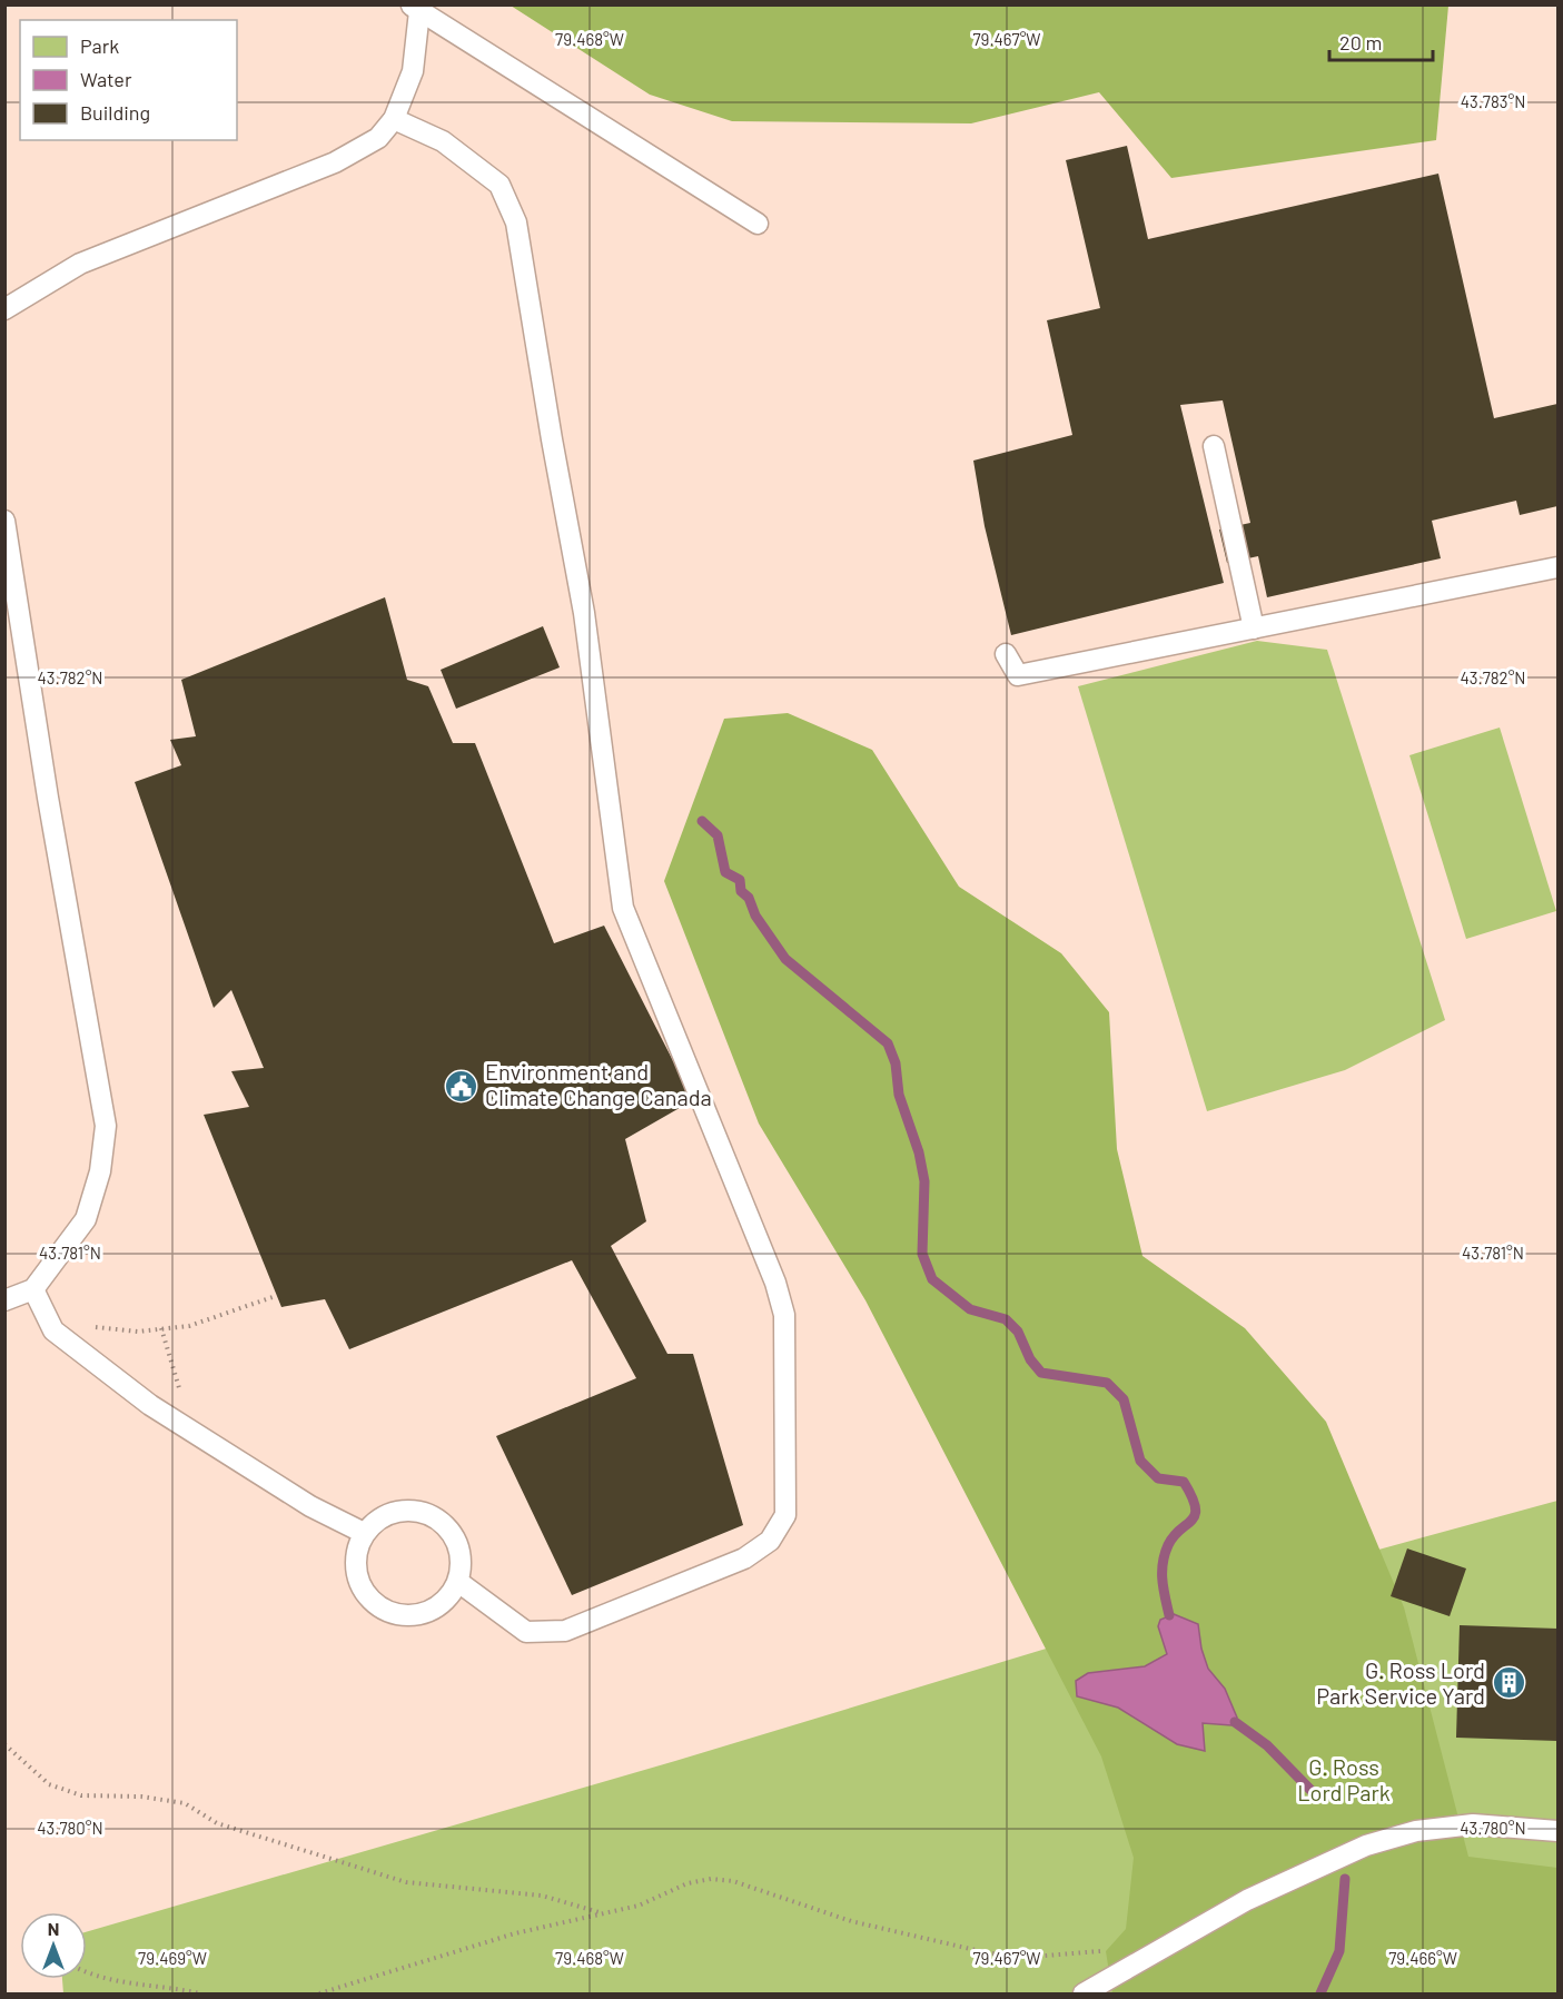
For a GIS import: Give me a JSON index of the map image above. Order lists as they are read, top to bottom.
{
  "parks": ["G. Ross Lord Park"],
  "places": {
    "public building": ["Environment and Climate Change Canada"],
    "building": ["G. Ross Lord Park Service Yard"]
  },
  "legend": ["Park", "Water", "Building"],
  "scale_bar": "20 m",
  "north": "top",
  "coordinates": [
    "79.468°W",
    "79.467°W",
    "43.783°N",
    "43.782°N",
    "43.781°N",
    "43.780°N",
    "79.469°W",
    "79.466°W"
  ]
}
